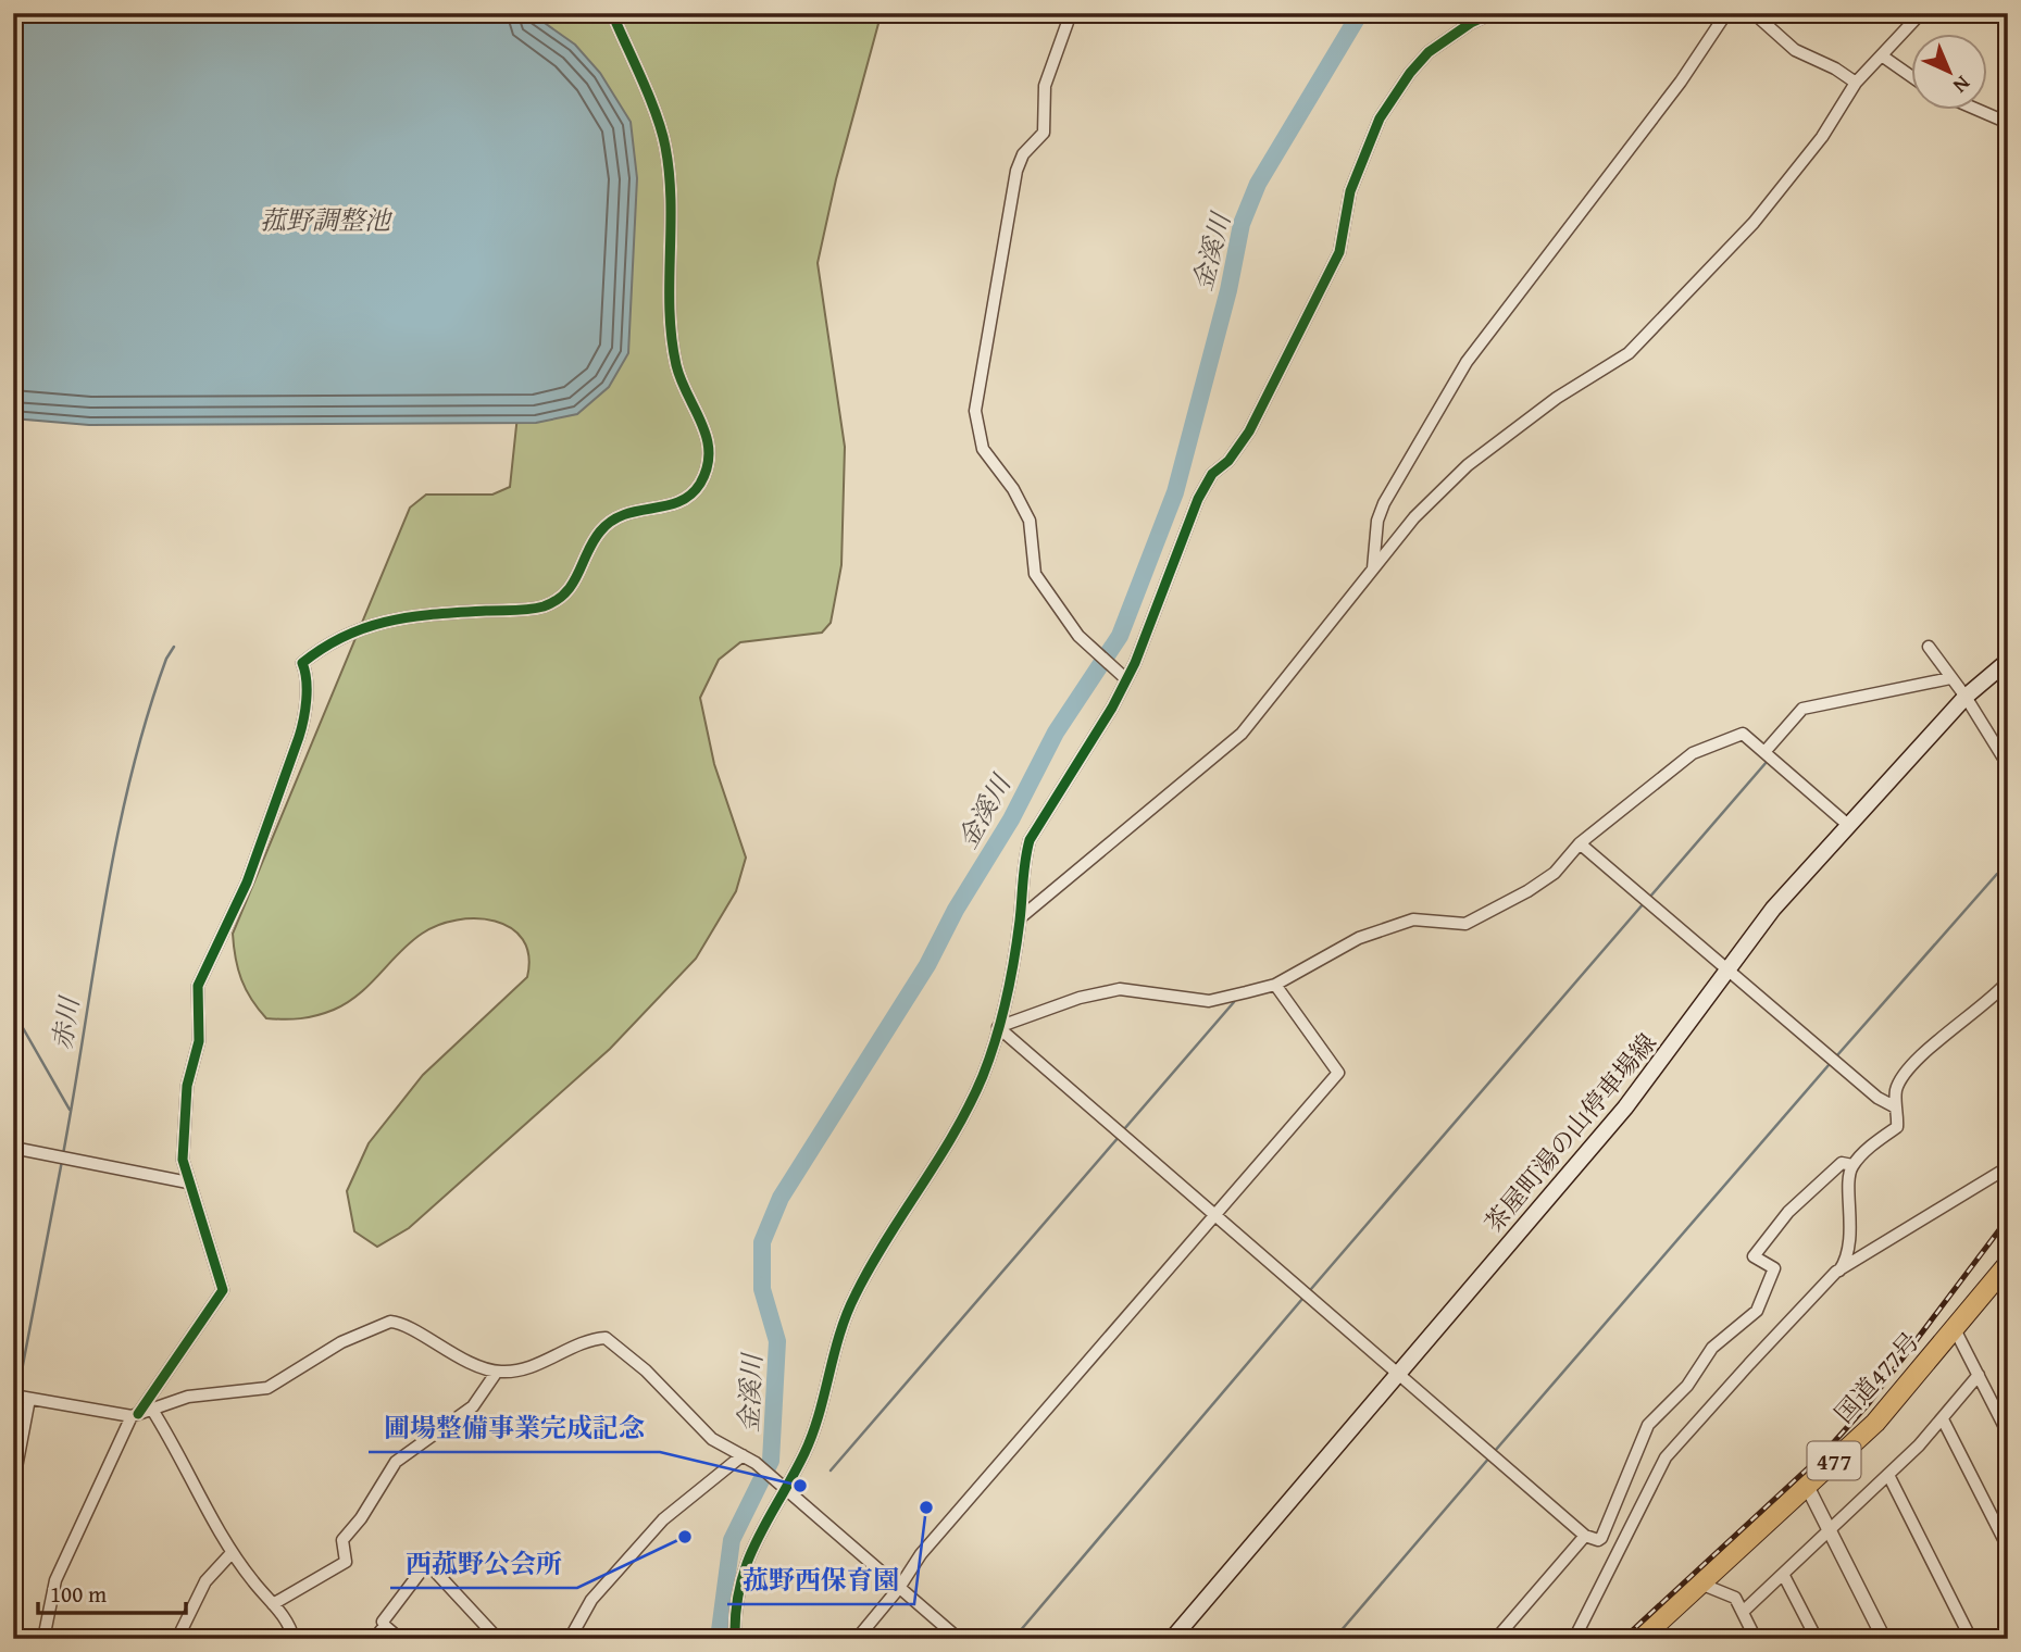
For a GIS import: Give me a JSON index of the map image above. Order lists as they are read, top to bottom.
{
  "streets": {
    "highway": ["国道477号", "477"],
    "main road": ["茶屋町湯の山停車場線"]
  },
  "water": ["菰野調整池", "金溪川", "赤川"],
  "places": ["圃場整備事業完成記念", "菰野西保育園", "西菰野公会所"],
  "scale_bar": "100 m",
  "north": "bottom right"
}
